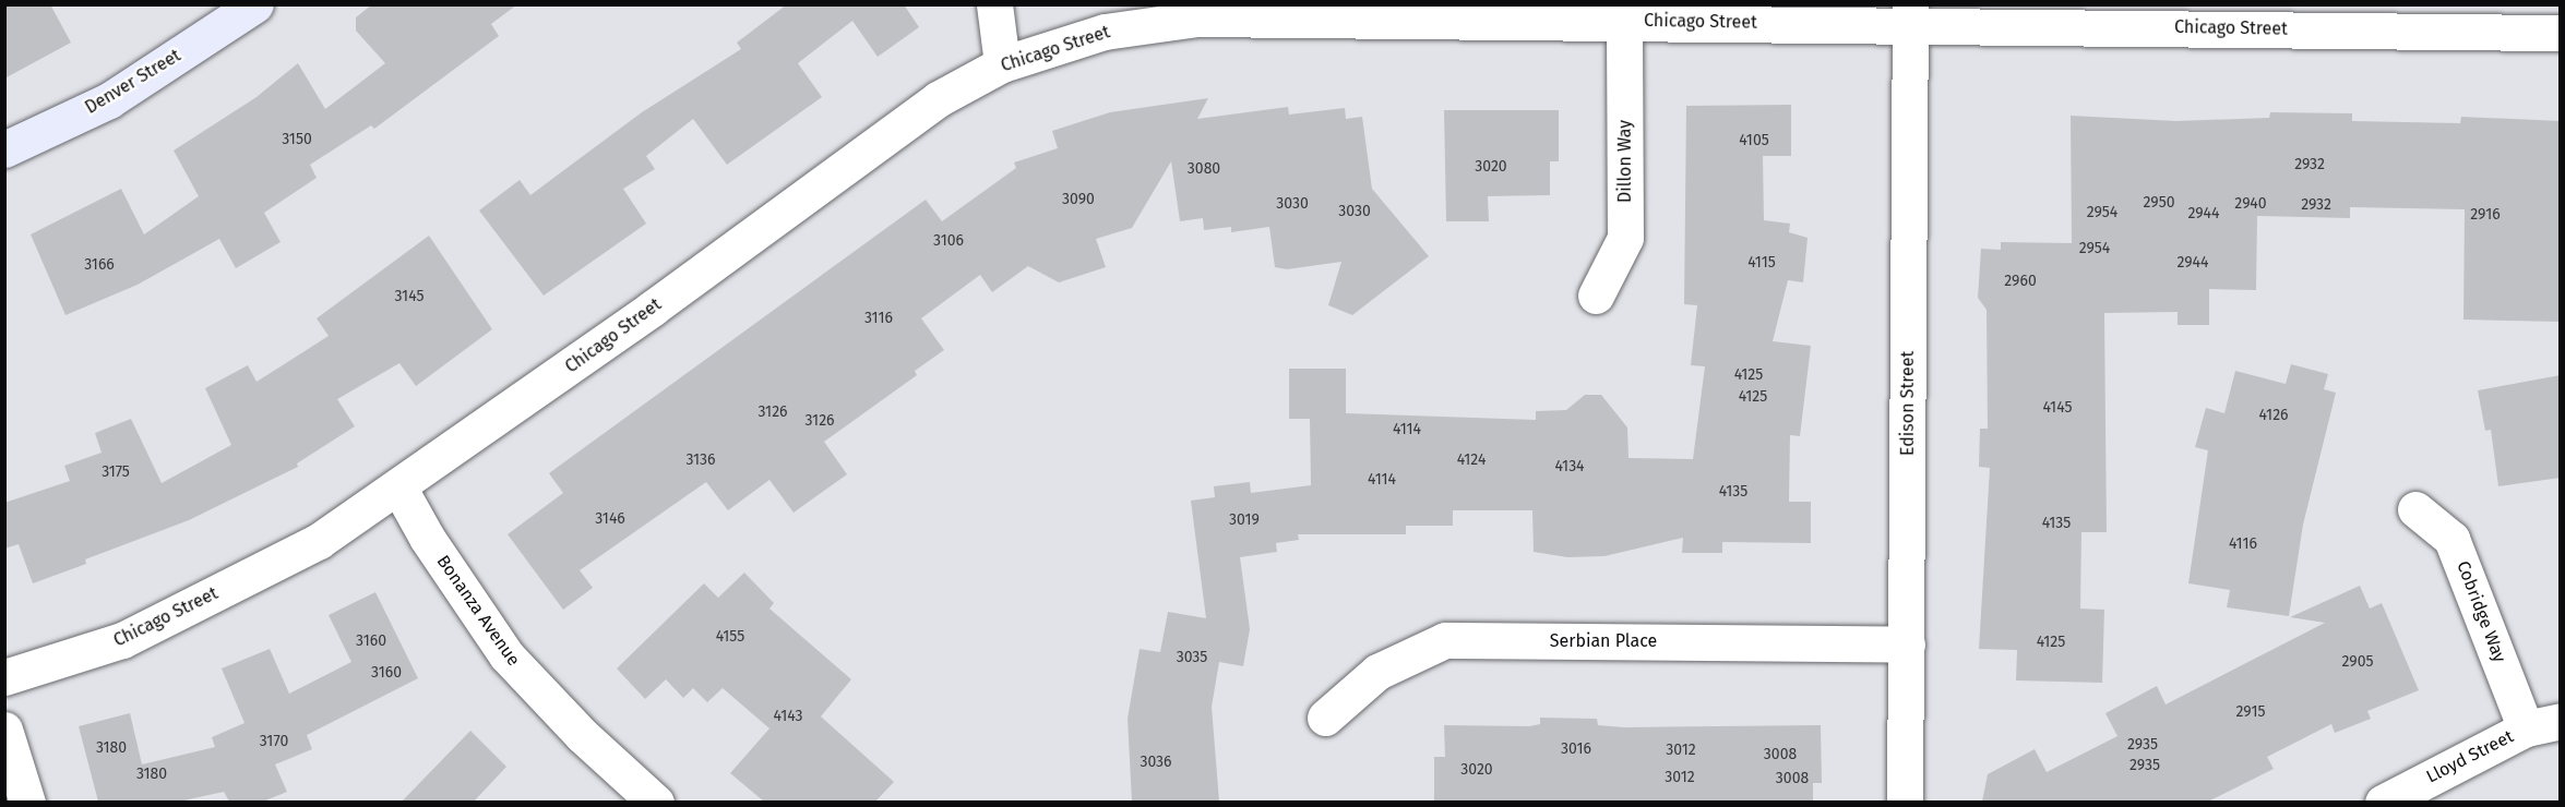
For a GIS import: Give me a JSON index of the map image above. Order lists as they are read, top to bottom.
{
  "streets": {
    "street": [
      "Chicago Street",
      "Denver Street",
      "Dillon Way",
      "Edison Street",
      "Bonanza Avenue",
      "Cobridge Way",
      "Serbian Place",
      "Lloyd Street"
    ]
  },
  "crossings": [
    ["Chicago Street", "Dillon Way"],
    ["Chicago Street", "Edison Street"],
    ["Chicago Street", "Bonanza Avenue"],
    ["Edison Street", "Serbian Place"],
    ["Cobridge Way", "Lloyd Street"]
  ],
  "house_numbers": [
    "3150",
    "4105",
    "2932",
    "3020",
    "3080",
    "3090",
    "2950",
    "3030",
    "2940",
    "2932",
    "3030",
    "2954",
    "2944",
    "2916",
    "3106",
    "2954",
    "4115",
    "2944",
    "3166",
    "2960",
    "3145",
    "3116",
    "4125",
    "4125",
    "4145",
    "3126",
    "4126",
    "3126",
    "4114",
    "3136",
    "4124",
    "4134",
    "3175",
    "4114",
    "4135",
    "3146",
    "3019",
    "4135",
    "4116",
    "4155",
    "3160",
    "4125",
    "3035",
    "2905",
    "3160",
    "2915",
    "4143",
    "3170",
    "2935",
    "3180",
    "3016",
    "3012",
    "3008",
    "3036",
    "2935",
    "3020",
    "3180",
    "3012",
    "3008"
  ]
}
